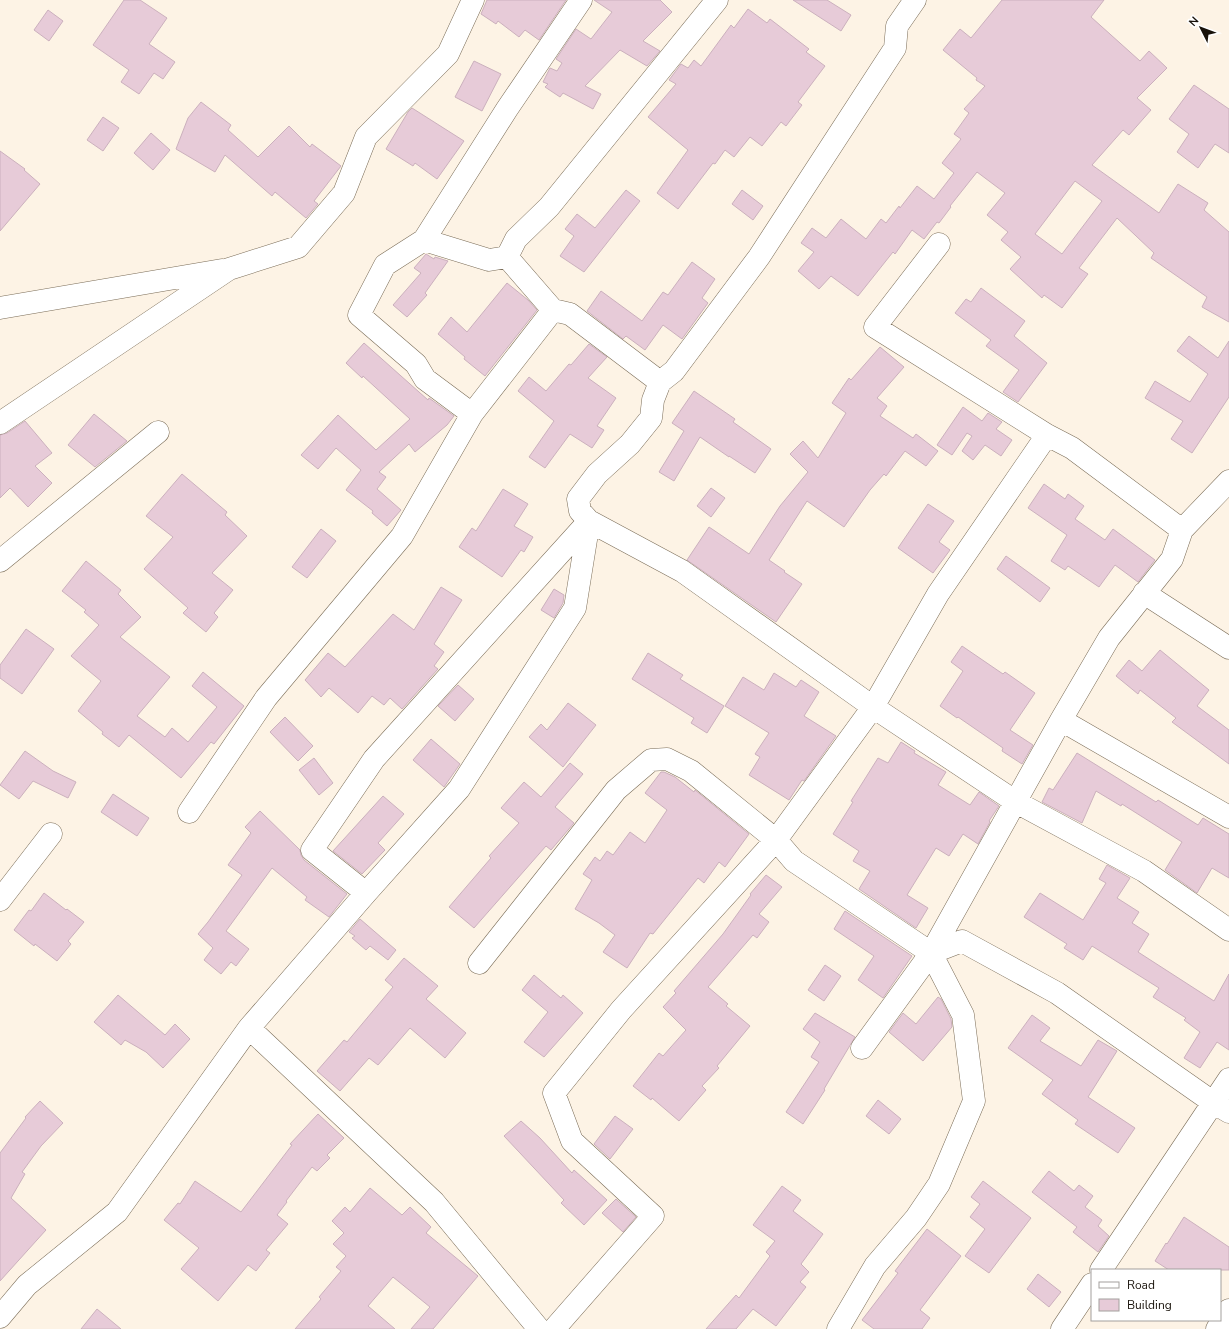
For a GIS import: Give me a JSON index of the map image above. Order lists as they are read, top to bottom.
{
  "legend": ["Road", "Building"],
  "north": "top left"
}
